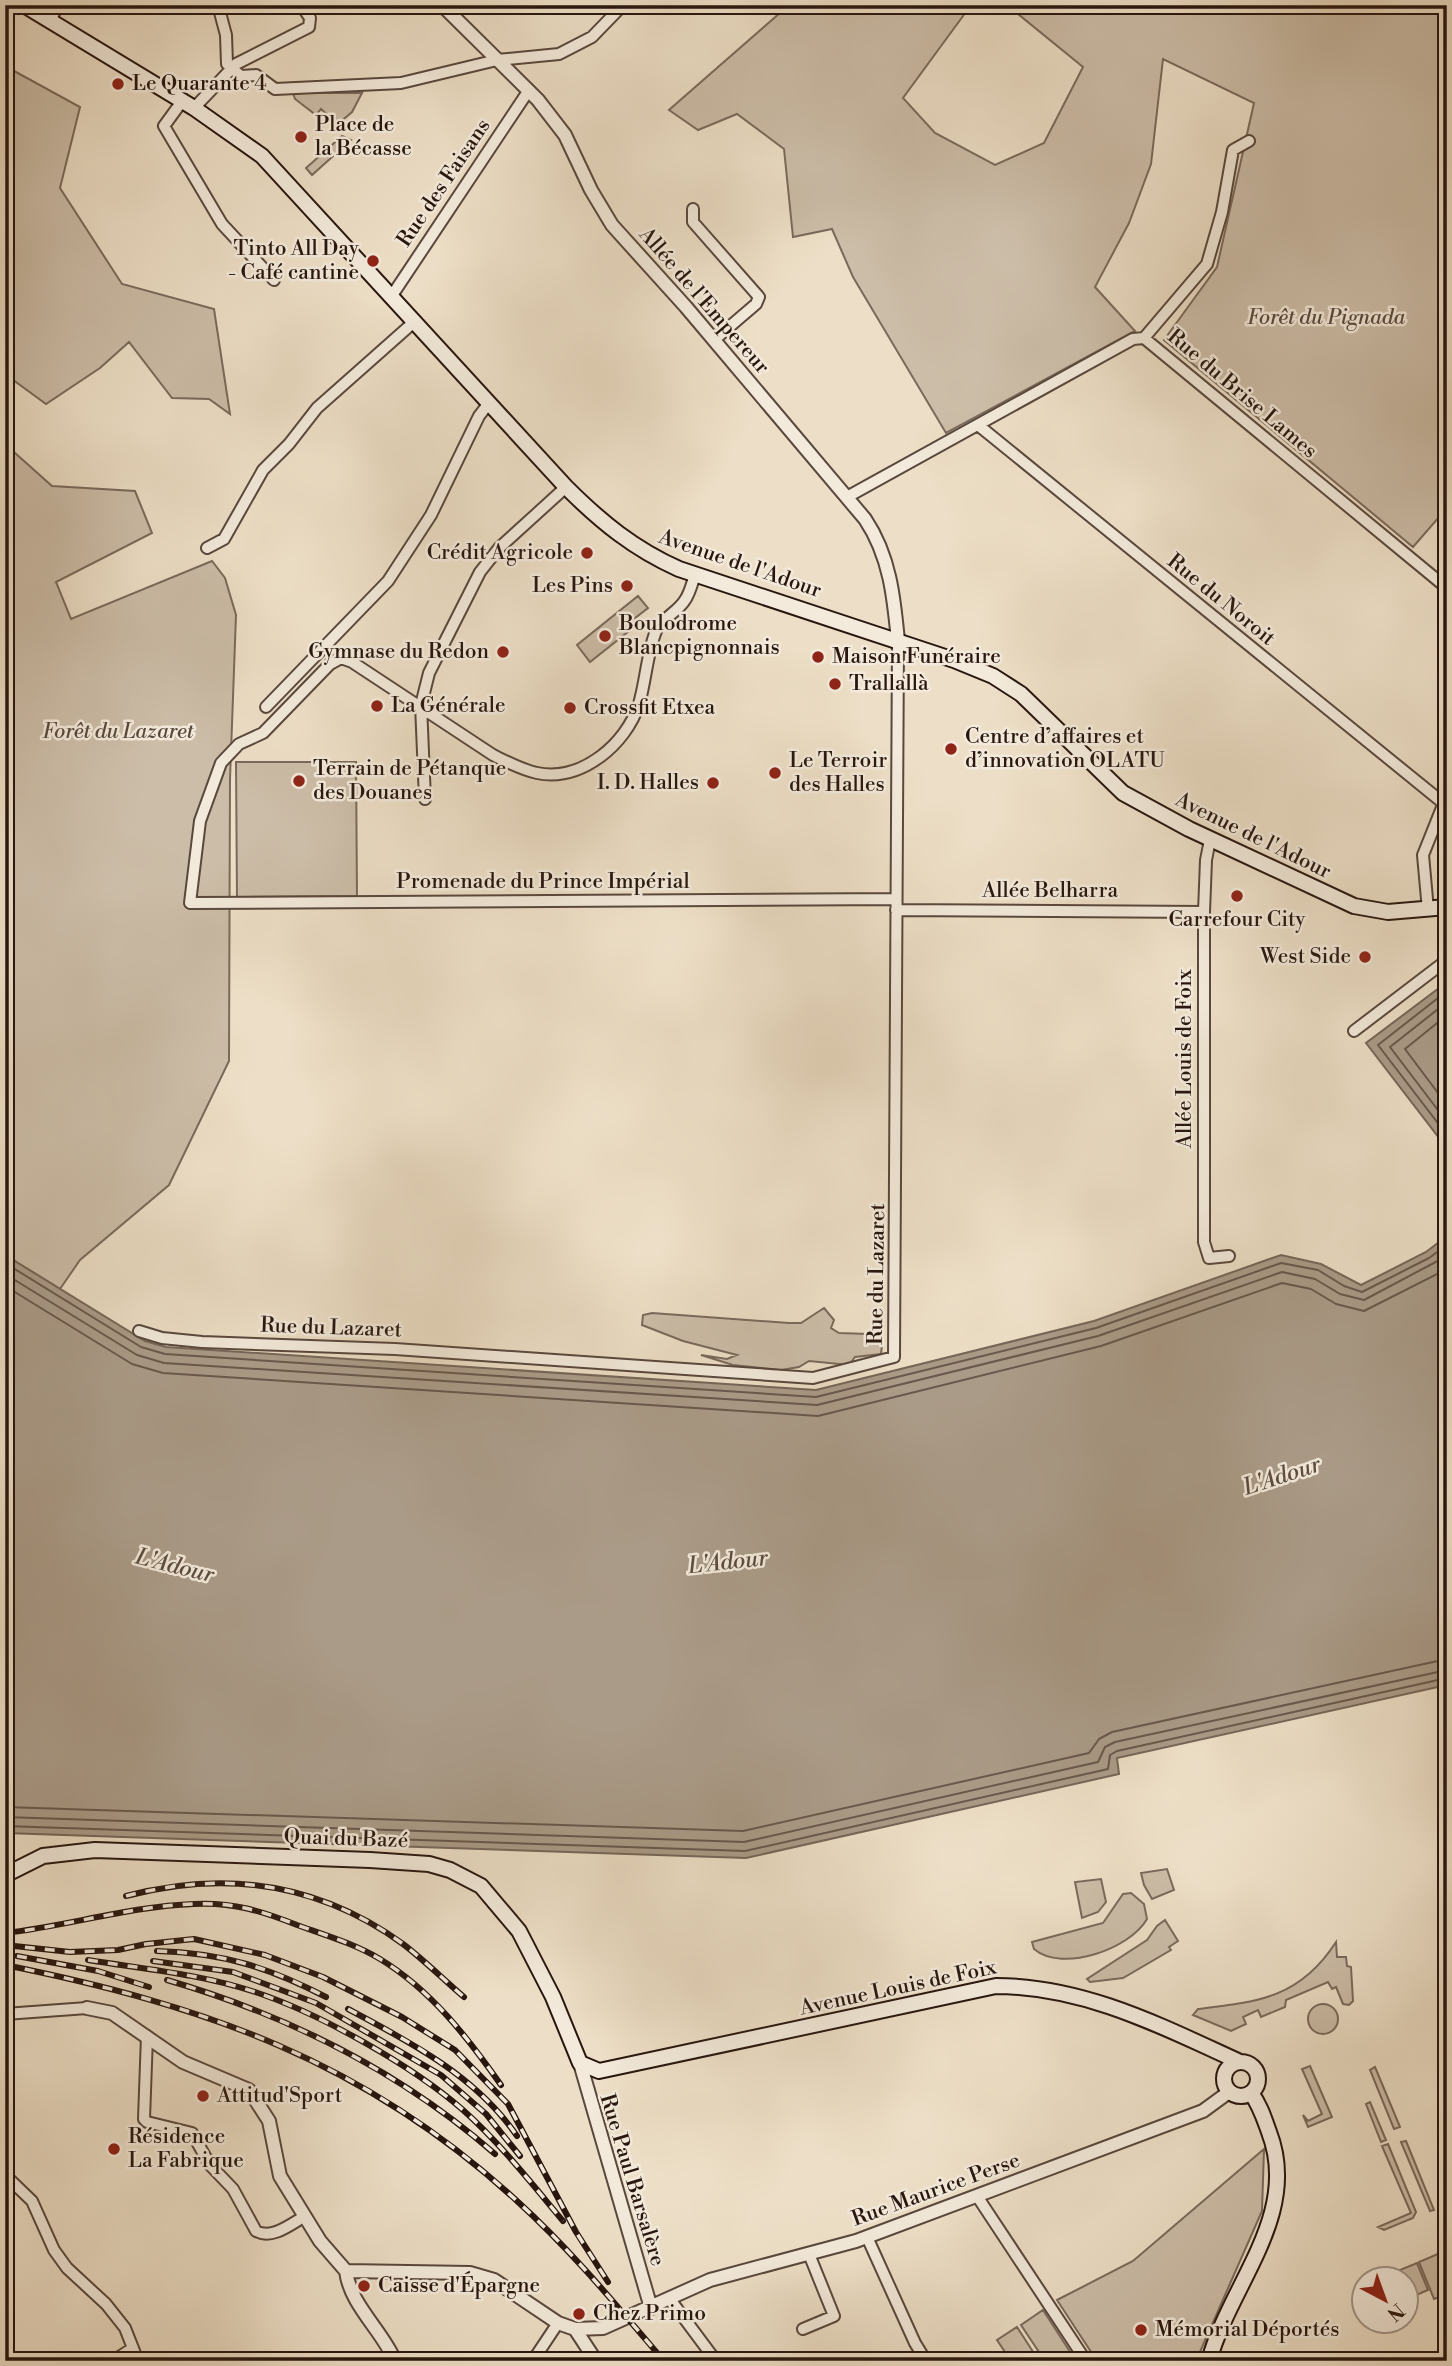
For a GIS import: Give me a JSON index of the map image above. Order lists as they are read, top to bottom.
{
  "streets": {
    "main road": ["Avenue de l'Adour", "Quai du Bazé", "Avenue Louis de Foix"],
    "street": [
      "Rue des Faisans",
      "Allée de l'Empereur",
      "Rue du Brise Lames",
      "Rue du Noroit",
      "Promenade du Prince Impérial",
      "Allée Belharra",
      "Allée Louis de Foix",
      "Rue du Lazaret",
      "Rue Paul Barsalère",
      "Rue Maurice Perse"
    ]
  },
  "crossings": [
    ["Rue des Faisans", "Allée de l'Empereur"],
    ["Rue des Faisans", "Avenue de l'Adour"],
    ["Allée de l'Empereur", "Rue du Brise Lames"],
    ["Allée de l'Empereur", "Avenue de l'Adour"],
    ["Allée de l'Empereur", "Rue du Lazaret"],
    ["Rue du Brise Lames", "Rue du Noroit"],
    ["Avenue de l'Adour", "Allée Louis de Foix"],
    ["Avenue de l'Adour", "Rue du Lazaret"],
    ["Promenade du Prince Impérial", "Allée Belharra"],
    ["Promenade du Prince Impérial", "Rue du Lazaret"],
    ["Allée Belharra", "Allée Louis de Foix"],
    ["Allée Belharra", "Rue du Lazaret"],
    ["Quai du Bazé", "Avenue Louis de Foix"],
    ["Quai du Bazé", "Rue Paul Barsalère"],
    ["Avenue Louis de Foix", "Rue Paul Barsalère"],
    ["Avenue Louis de Foix", "Rue Maurice Perse"],
    ["Rue Paul Barsalère", "Rue Maurice Perse"]
  ],
  "water": ["L'Adour"],
  "parks": ["Forêt du Pignada", "Forêt du Lazaret"],
  "places": [
    "Le Quarante 4",
    "Place de la Bécasse",
    "Tinto All Day - Café cantine",
    "Crédit Agricole",
    "Les Pins",
    "Boulodrome Blancpignonnais",
    "Gymnase du Redon",
    "Maison Funéraire",
    "Trallallà",
    "La Générale",
    "Crossfit Etxea",
    "Centre d’affaires et d’innovation OLATU",
    "Le Terroir des Halles",
    "Terrain de Pétanque des Douanes",
    "I. D. Halles",
    "Carrefour City",
    "West Side",
    "Attitud'Sport",
    "Résidence La Fabrique",
    "Caisse d'Épargne",
    "Chez Primo",
    "Mémorial Déportés"
  ],
  "north": "bottom right"
}
